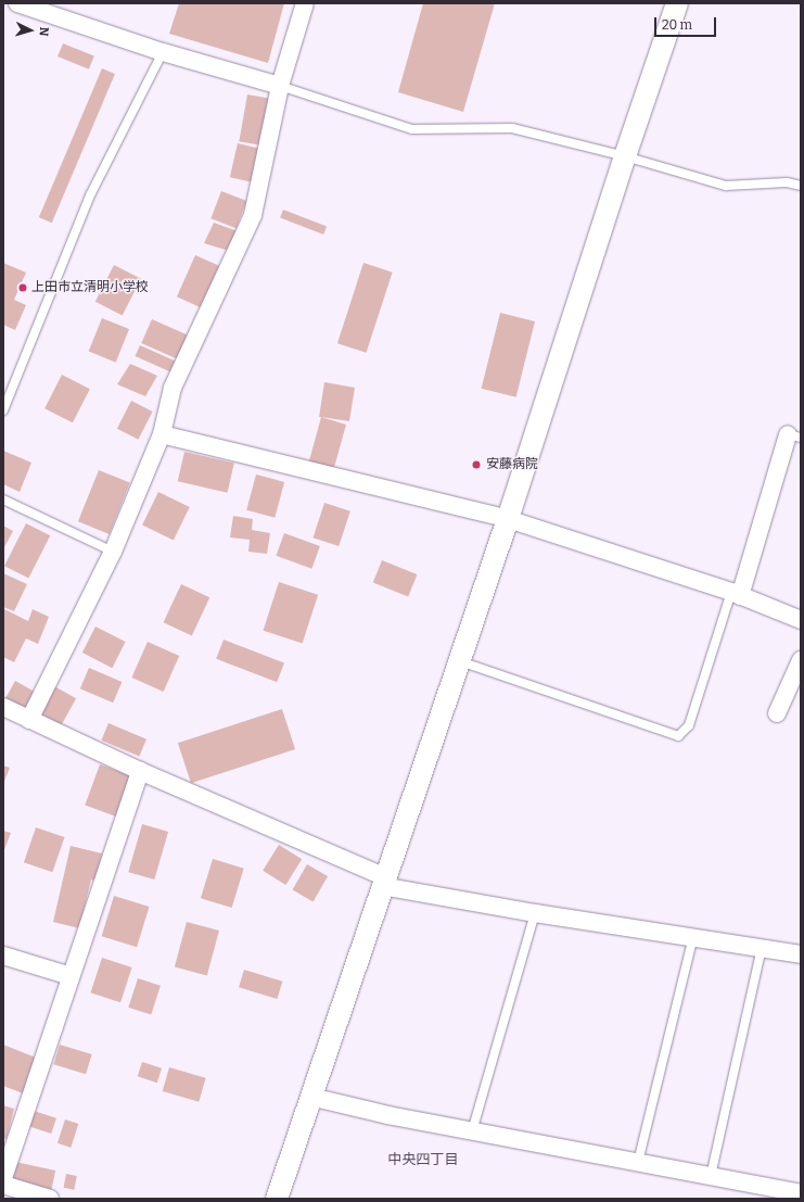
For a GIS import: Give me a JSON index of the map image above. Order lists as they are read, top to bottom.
{
  "districts": ["中央四丁目"],
  "places": ["上田市立清明小学校", "安藤病院"],
  "scale_bar": "20 m",
  "north": "right"
}
